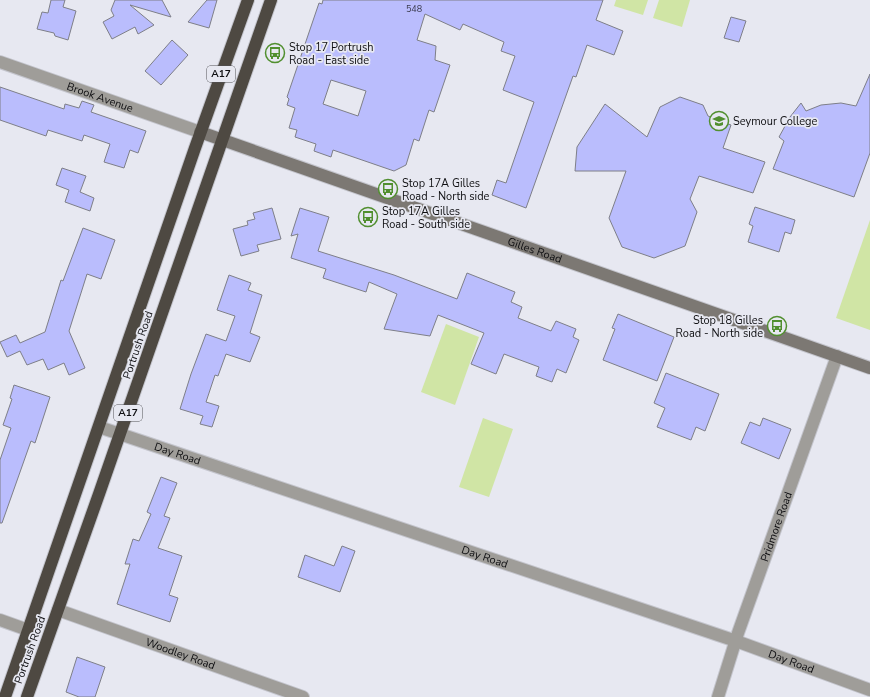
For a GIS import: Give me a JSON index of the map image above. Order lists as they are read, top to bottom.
{
  "streets": {
    "highway": ["A17", "Portrush Road"],
    "street": [
      "Brook Avenue",
      "Gilles Road",
      "Day Road",
      "Pridmore Road",
      "Woodley Road"
    ]
  },
  "crossings": [
    ["Brook Avenue", "Gilles Road"],
    ["Brook Avenue", "Portrush Road"],
    ["Gilles Road", "Portrush Road"],
    ["Gilles Road", "Pridmore Road"],
    ["Portrush Road", "Day Road"],
    ["Portrush Road", "Woodley Road"],
    ["Day Road", "Pridmore Road"]
  ],
  "places": {
    "bus stop": [
      "Stop 17 Portrush Road - East side",
      "Stop 17A Gilles Road - North side",
      "Stop 17A Gilles Road - South side",
      "Stop 18 Gilles Road - North side"
    ],
    "school or university": ["Seymour College"]
  },
  "house_numbers": ["548"]
}
